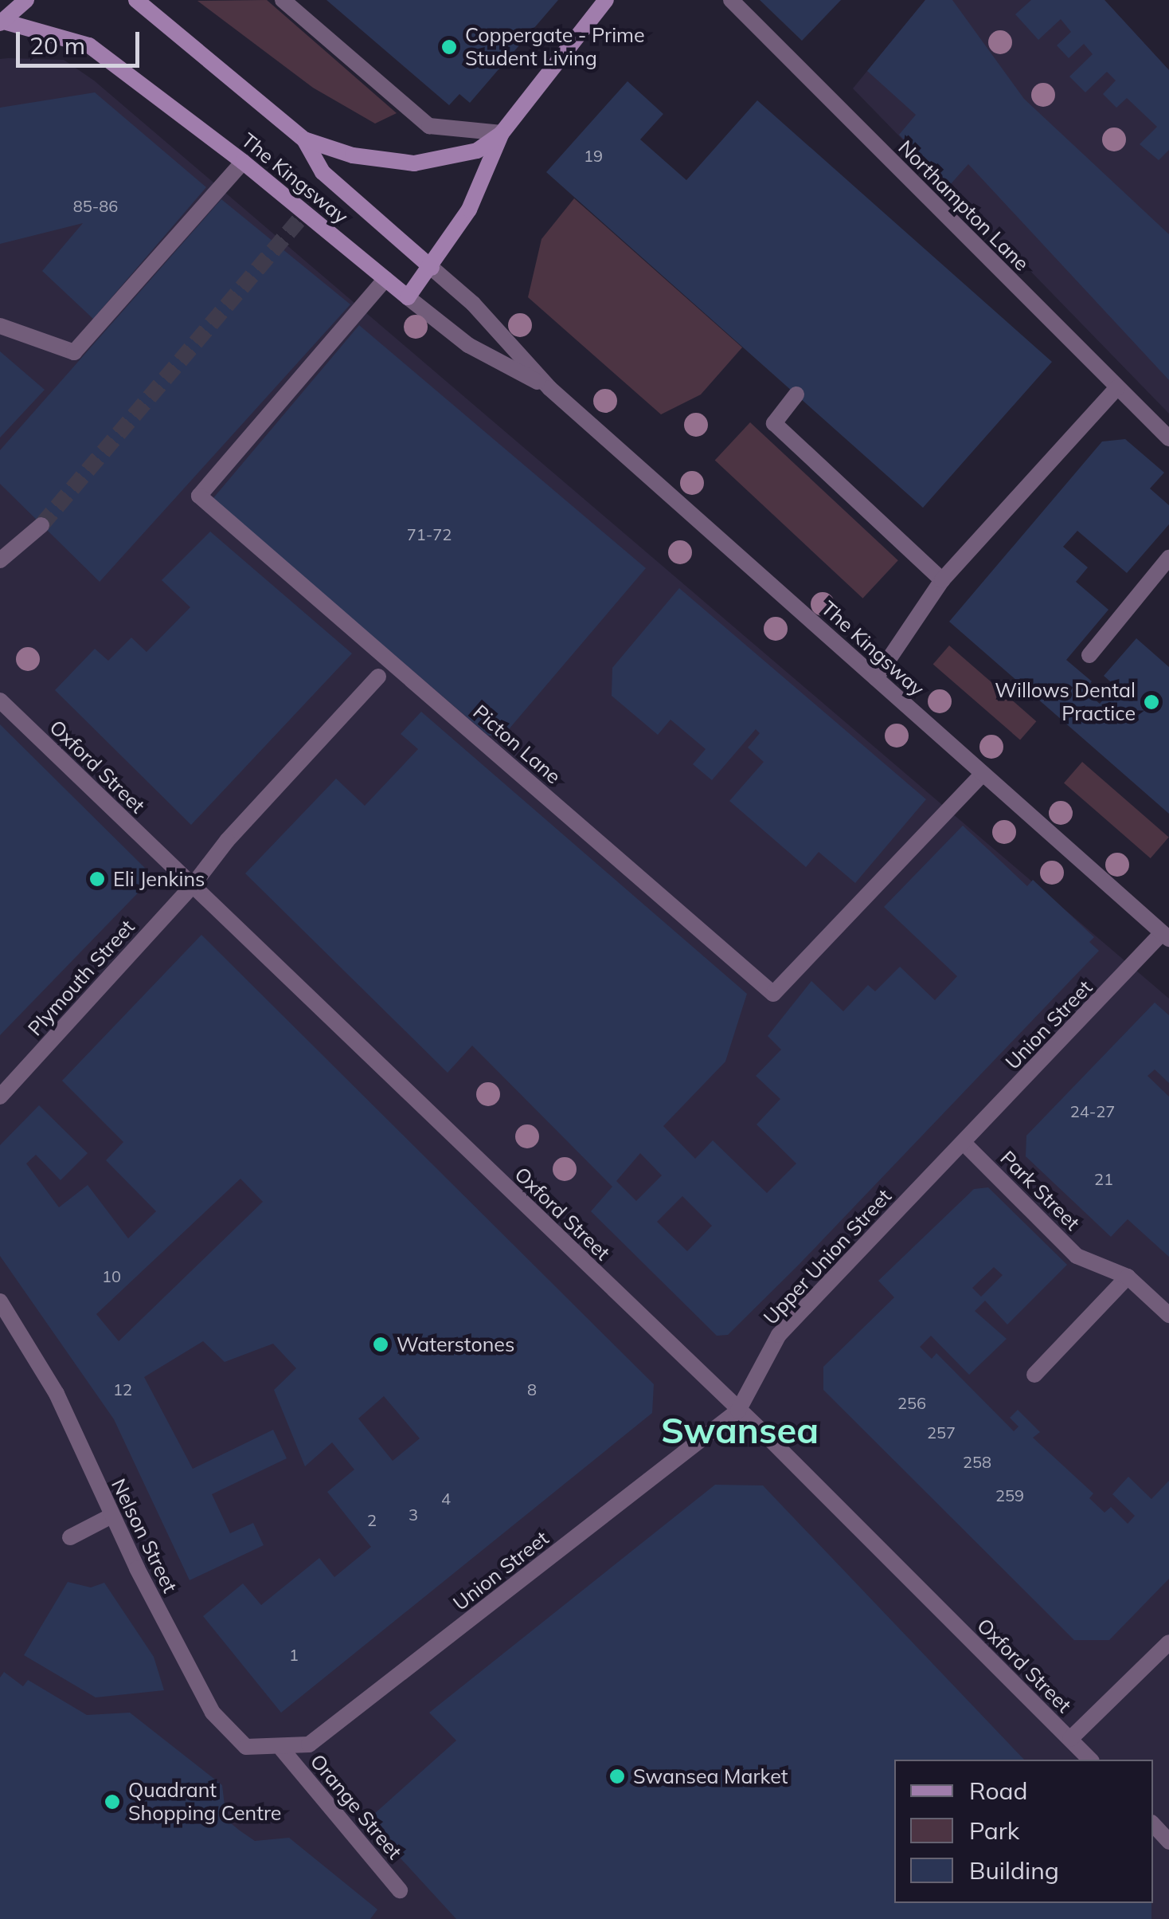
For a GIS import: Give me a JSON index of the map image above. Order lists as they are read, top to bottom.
{
  "streets": {
    "main road": ["The Kingsway"],
    "street": [
      "Northampton Lane",
      "Picton Lane",
      "Oxford Street",
      "Plymouth Street",
      "Union Street",
      "Park Street",
      "Upper Union Street",
      "Nelson Street",
      "Orange Street"
    ]
  },
  "crossings": [
    ["The Kingsway", "Picton Lane"],
    ["The Kingsway", "Union Street"],
    ["Oxford Street", "Plymouth Street"],
    ["Oxford Street", "Union Street"],
    ["Oxford Street", "Upper Union Street"],
    ["Union Street", "Park Street"],
    ["Union Street", "Upper Union Street"],
    ["Union Street", "Nelson Street"],
    ["Union Street", "Orange Street"],
    ["Park Street", "Upper Union Street"],
    ["Nelson Street", "Orange Street"]
  ],
  "districts": ["Swansea"],
  "places": [
    "Coppergate - Prime Student Living",
    "Willows Dental Practice",
    "Eli Jenkins",
    "Waterstones",
    "Swansea Market",
    "Quadrant Shopping Centre"
  ],
  "house_numbers": [
    "19",
    "85-86",
    "71-72",
    "24-27",
    "21",
    "10",
    "12",
    "8",
    "256",
    "257",
    "258",
    "259",
    "4",
    "3",
    "2",
    "1"
  ],
  "legend": ["Road", "Park", "Building"],
  "scale_bar": "20 m"
}
